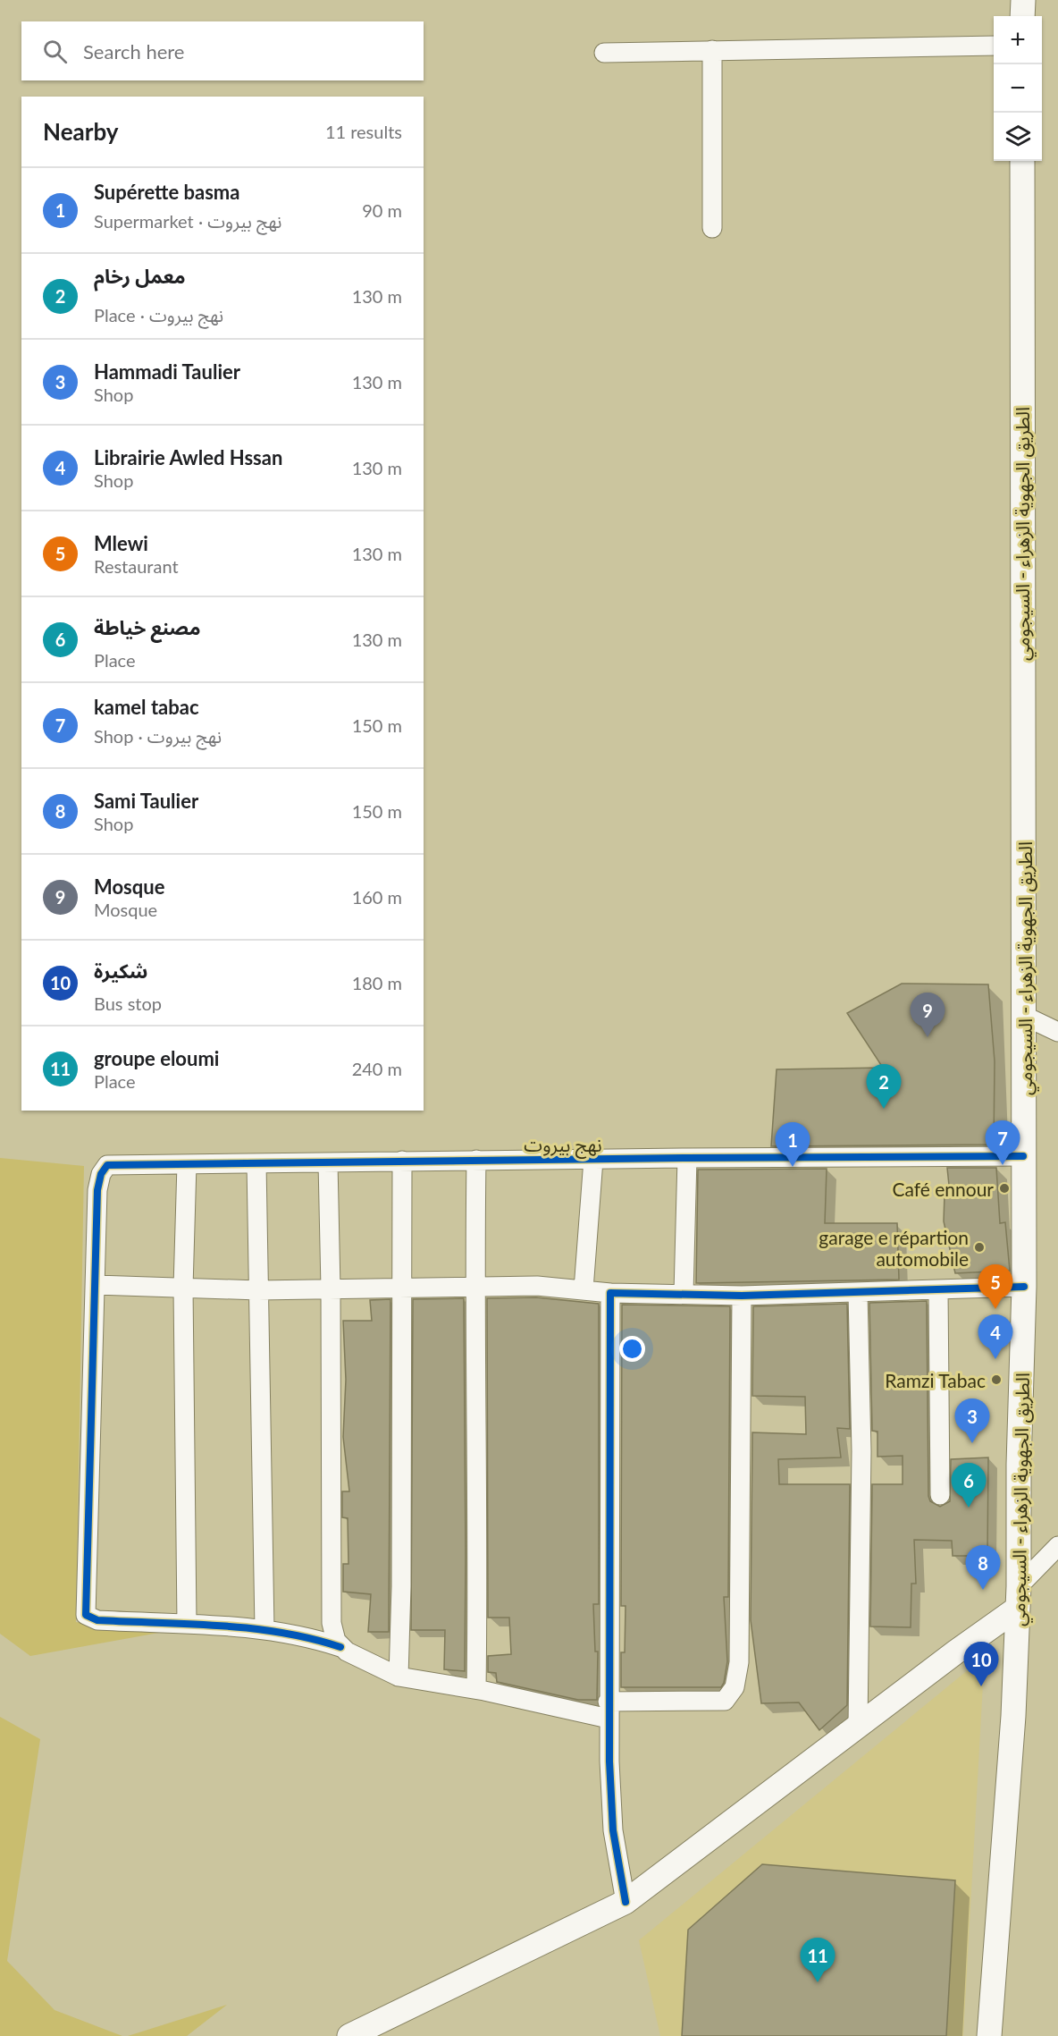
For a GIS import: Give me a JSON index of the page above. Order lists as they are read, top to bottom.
{
  "streets": {
    "main road": ["الطريق الجهوية الزهراء - السيجومي"],
    "street": ["نهج بيروت"]
  },
  "crossings": [
    ["الطريق الجهوية الزهراء - السيجومي", "نهج بيروت"]
  ],
  "places": ["Café ennour", "garage e répartion automobile", "Ramzi Tabac"],
  "page": {
    "map_buttons": ["+", "−"],
    "search": "Search here",
    "heading": ["Nearby", "11 results"],
    "list": [
      {
        "mark": "1",
        "name": "Supérette basma",
        "note": "Supermarket · نهج بيروت",
        "value": "90 m"
      },
      {
        "mark": "2",
        "name": "معمل رخام",
        "note": "Place · نهج بيروت",
        "value": "130 m"
      },
      {
        "mark": "3",
        "name": "Hammadi Taulier",
        "note": "Shop",
        "value": "130 m"
      },
      {
        "mark": "4",
        "name": "Librairie Awled Hssan",
        "note": "Shop",
        "value": "130 m"
      },
      {
        "mark": "5",
        "name": "Mlewi",
        "note": "Restaurant",
        "value": "130 m"
      },
      {
        "mark": "6",
        "name": "مصنع خياطة",
        "note": "Place",
        "value": "130 m"
      },
      {
        "mark": "7",
        "name": "kamel tabac",
        "note": "Shop · نهج بيروت",
        "value": "150 m"
      },
      {
        "mark": "8",
        "name": "Sami Taulier",
        "note": "Shop",
        "value": "150 m"
      },
      {
        "mark": "9",
        "name": "Mosque",
        "note": "Mosque",
        "value": "160 m"
      },
      {
        "mark": "10",
        "name": "شكيرة",
        "note": "Bus stop",
        "value": "180 m"
      },
      {
        "mark": "11",
        "name": "groupe eloumi",
        "note": "Place",
        "value": "240 m"
      }
    ],
    "pins": [
      "9",
      "2",
      "7",
      "1",
      "5",
      "4",
      "3",
      "6",
      "8",
      "10",
      "11"
    ]
  }
}
